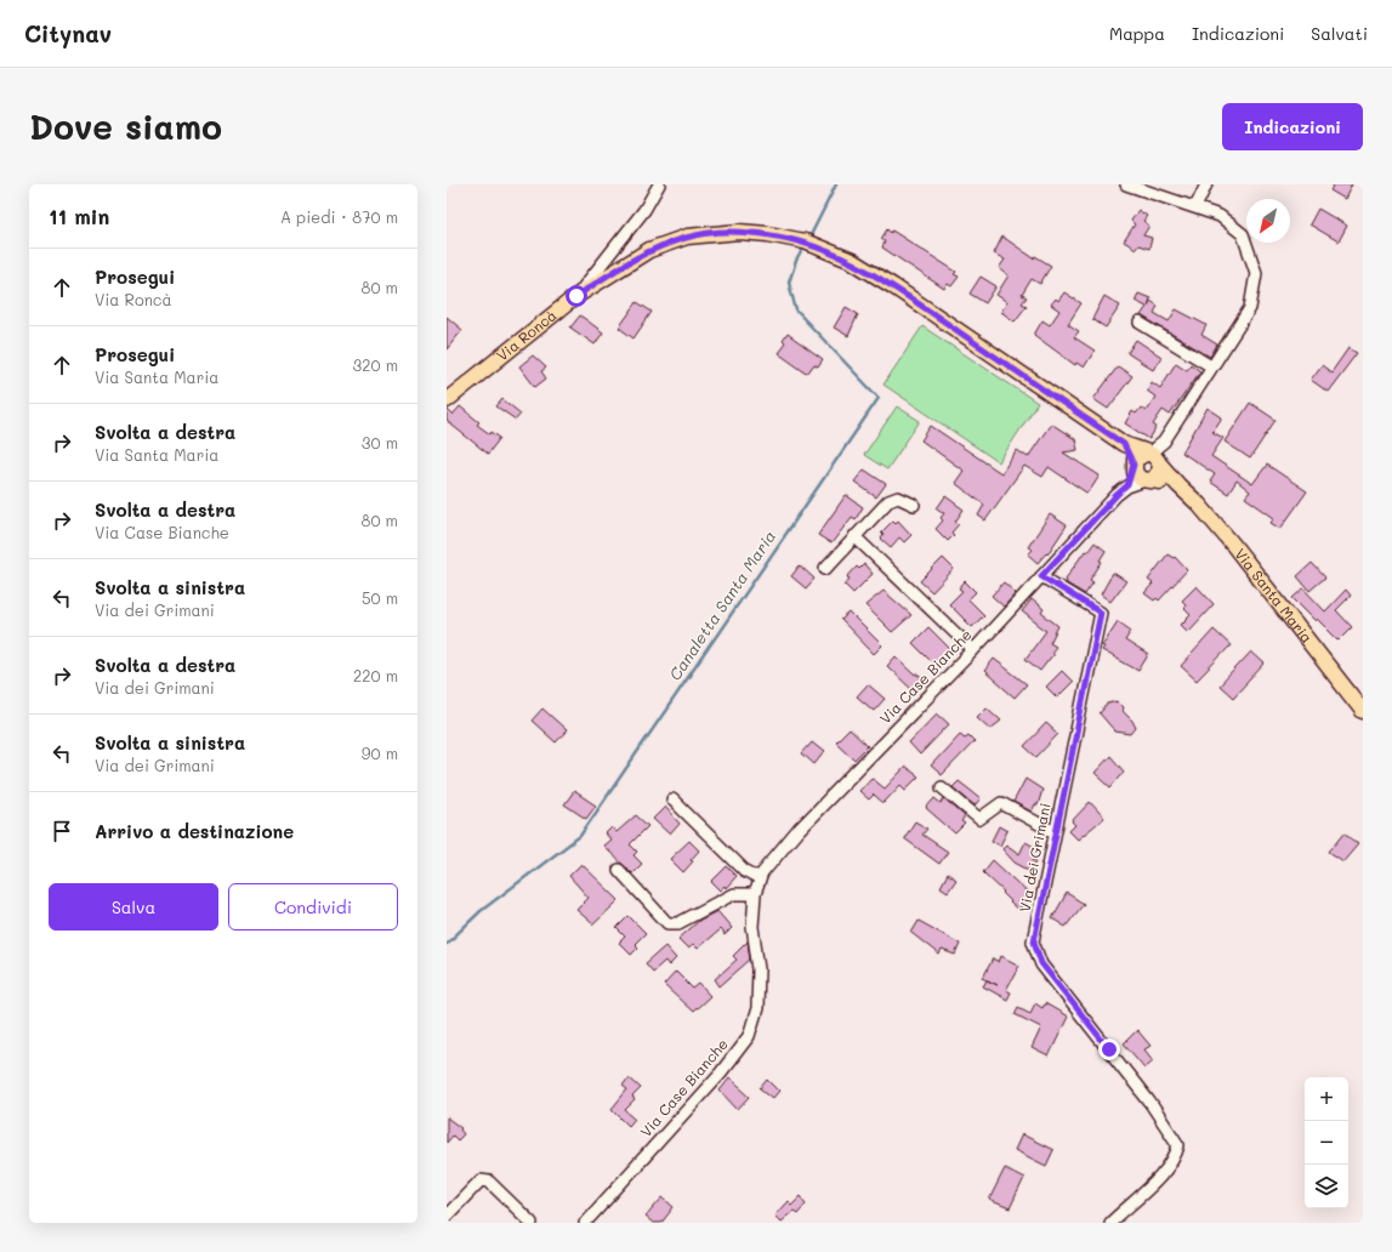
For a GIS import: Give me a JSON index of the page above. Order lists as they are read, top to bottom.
{
  "streets": {
    "main road": ["Via Roncà", "Via Santa Maria"],
    "street": ["Via Case Bianche", "Via dei Grimani"]
  },
  "crossings": [
    ["Via Roncà", "Via Santa Maria"],
    ["Via Santa Maria", "Via Case Bianche"],
    ["Via Case Bianche", "Via dei Grimani"]
  ],
  "water": ["Canaletta Santa Maria"],
  "north": "bottom left",
  "page": {
    "header": "Citynav",
    "nav": ["Mappa", "Indicazioni", "Salvati"],
    "buttons": [
      "Indicazioni",
      ["Salva", "Condividi"]
    ],
    "title": "Dove siamo",
    "heading": ["11 min", "A piedi · 870 m"],
    "list": [
      ["Prosegui", "Via Roncà", "80 m"],
      ["Prosegui", "Via Santa Maria", "320 m"],
      ["Svolta a destra", "Via Santa Maria", "30 m"],
      ["Svolta a destra", "Via Case Bianche", "80 m"],
      ["Svolta a sinistra", "Via dei Grimani", "50 m"],
      ["Svolta a destra", "Via dei Grimani", "220 m"],
      ["Svolta a sinistra", "Via dei Grimani", "90 m"],
      "Arrivo a destinazione"
    ],
    "map_buttons": ["+", "−"]
  }
}
